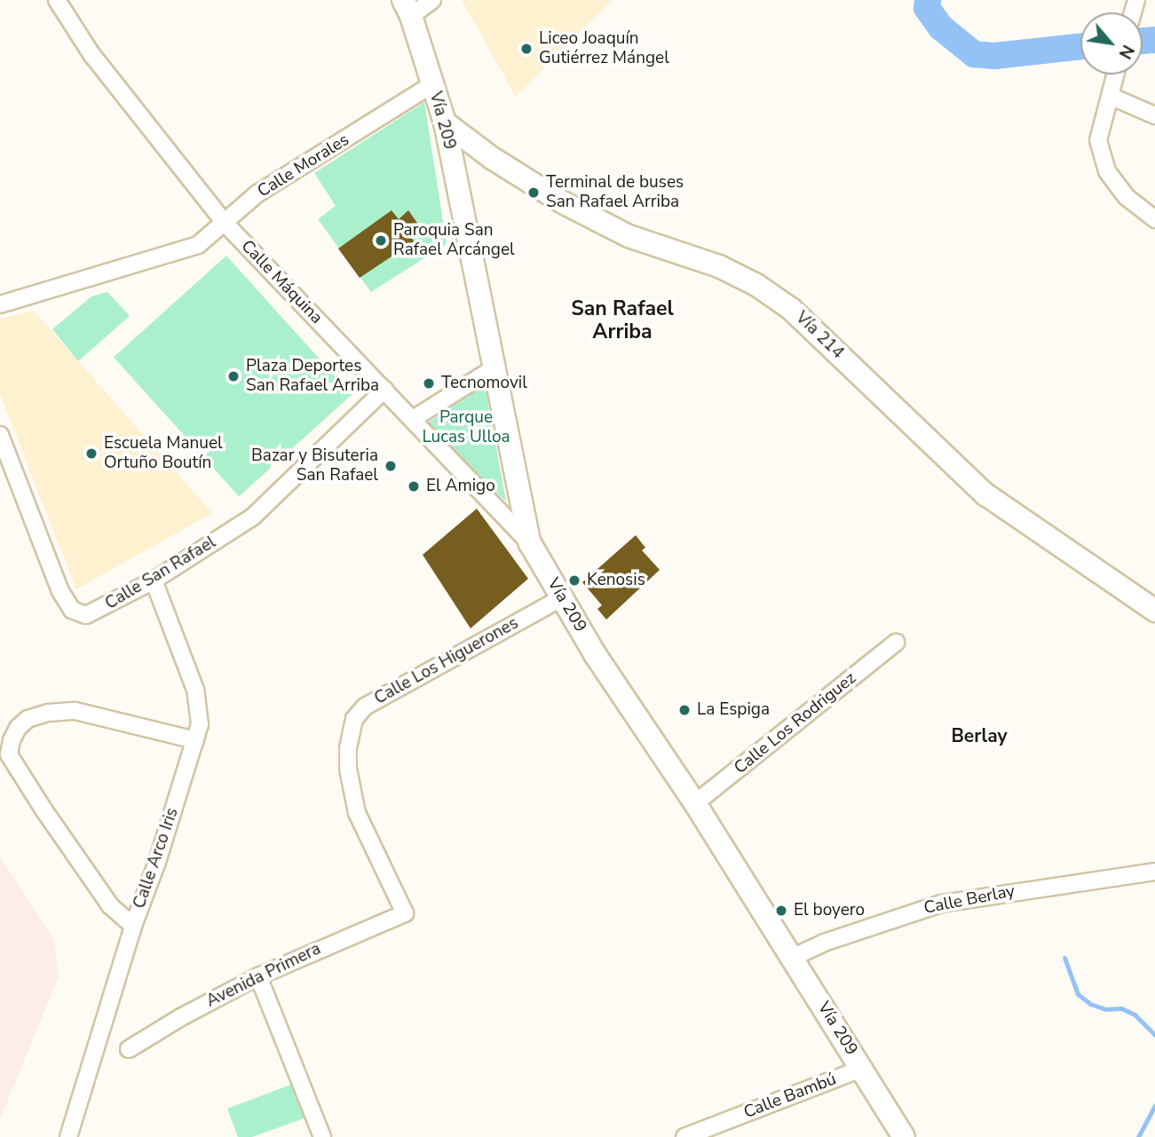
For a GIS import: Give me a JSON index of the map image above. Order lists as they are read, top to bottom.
{
  "streets": {
    "main road": ["Vía 209", "Vía 214"],
    "street": [
      "Calle Morales",
      "Calle Máquina",
      "Calle San Rafael",
      "Calle Los Higuerones",
      "Calle Los Rodriguez",
      "Calle Arco Iris",
      "Calle Berlay",
      "Avenida Primera",
      "Calle Bambú"
    ]
  },
  "crossings": [
    ["Vía 209", "Calle Morales"],
    ["Vía 209", "Calle Máquina"],
    ["Vía 209", "Vía 214"],
    ["Vía 209", "Calle Los Higuerones"],
    ["Vía 209", "Calle Los Rodriguez"],
    ["Vía 209", "Calle Berlay"],
    ["Vía 209", "Calle Bambú"],
    ["Calle Morales", "Calle Máquina"],
    ["Calle Máquina", "Calle San Rafael"],
    ["Calle San Rafael", "Calle Arco Iris"],
    ["Calle Los Higuerones", "Avenida Primera"]
  ],
  "districts": ["San Rafael Arriba", "Berlay"],
  "parks": ["Parque Lucas Ulloa"],
  "places": [
    "Liceo Joaquín Gutiérrez Mángel",
    "Terminal de buses San Rafael Arriba",
    "Paroquia San Rafael Arcángel",
    "Plaza Deportes San Rafael Arriba",
    "Tecnomovil",
    "Escuela Manuel Ortuño Boutín",
    "Bazar y Bisuteria San Rafael",
    "El Amigo",
    "Kenosis",
    "La Espiga",
    "El boyero"
  ],
  "north": "bottom right"
}
